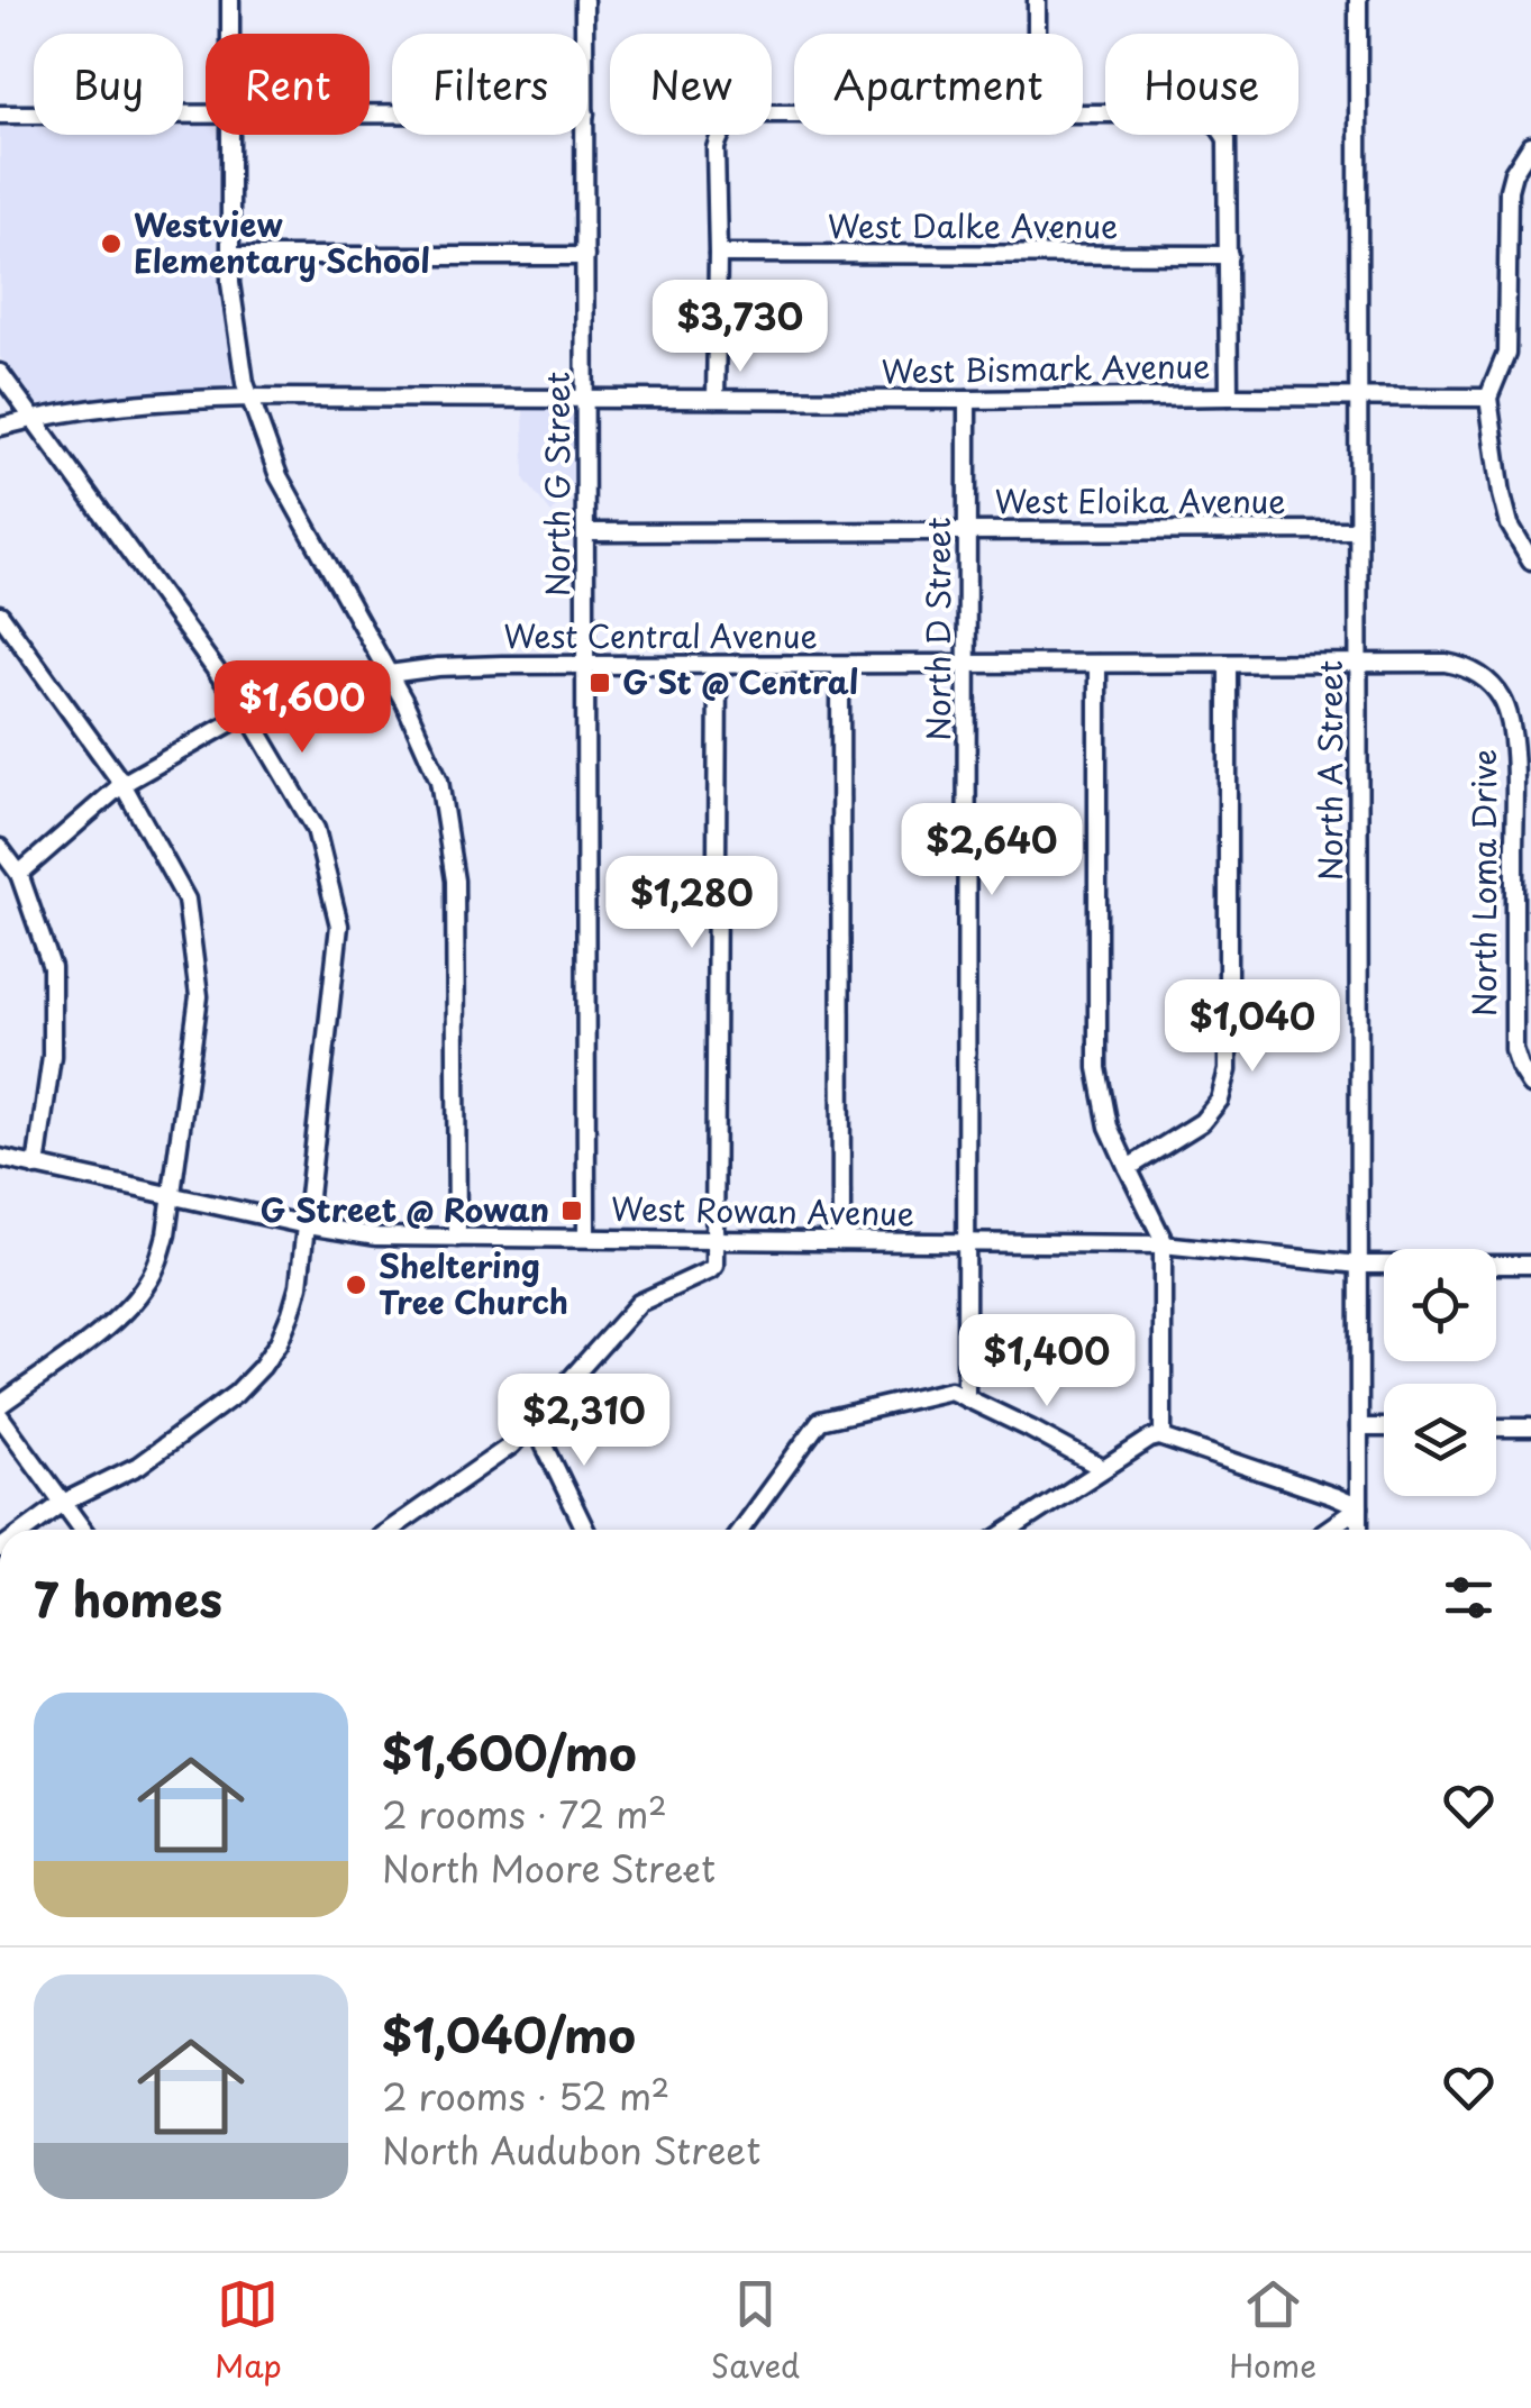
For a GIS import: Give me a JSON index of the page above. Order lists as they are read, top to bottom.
{
  "streets": {
    "street": [
      "West Dalke Avenue",
      "West Bismark Avenue",
      "North G Street",
      "West Eloika Avenue",
      "North D Street",
      "West Central Avenue",
      "North A Street",
      "North Loma Drive",
      "West Rowan Avenue"
    ]
  },
  "crossings": [
    ["West Bismark Avenue", "North G Street"],
    ["West Bismark Avenue", "North D Street"],
    ["West Bismark Avenue", "North A Street"],
    ["North G Street", "West Eloika Avenue"],
    ["North G Street", "West Central Avenue"],
    ["North G Street", "West Rowan Avenue"],
    ["West Eloika Avenue", "North D Street"],
    ["West Eloika Avenue", "North A Street"],
    ["North D Street", "West Central Avenue"],
    ["North D Street", "West Rowan Avenue"],
    ["West Central Avenue", "North A Street"],
    ["West Central Avenue", "North Loma Drive"],
    ["North A Street", "North Loma Drive"],
    ["North A Street", "West Rowan Avenue"]
  ],
  "places": {
    "other": ["Westview Elementary School", "Sheltering Tree Church"],
    "transit": ["G St @ Central", "G Street @ Rowan"]
  },
  "page": {
    "chip": [
      "Buy",
      "Rent",
      "Filters",
      "New",
      "Apartment",
      "House"
    ],
    "price": [
      "$3,730",
      "$1,600",
      "$2,640",
      "$1,280",
      "$1,040",
      "$1,400",
      "$2,310"
    ],
    "heading": "7 homes",
    "list": [
      {
        "name": "$1,600/mo",
        "note": "2 rooms · 72 m² · North Moore Street"
      },
      {
        "name": "$1,040/mo",
        "note": "2 rooms · 52 m² · North Audubon Street"
      }
    ],
    "tabs": ["Map", "Saved", "Home"]
  }
}
